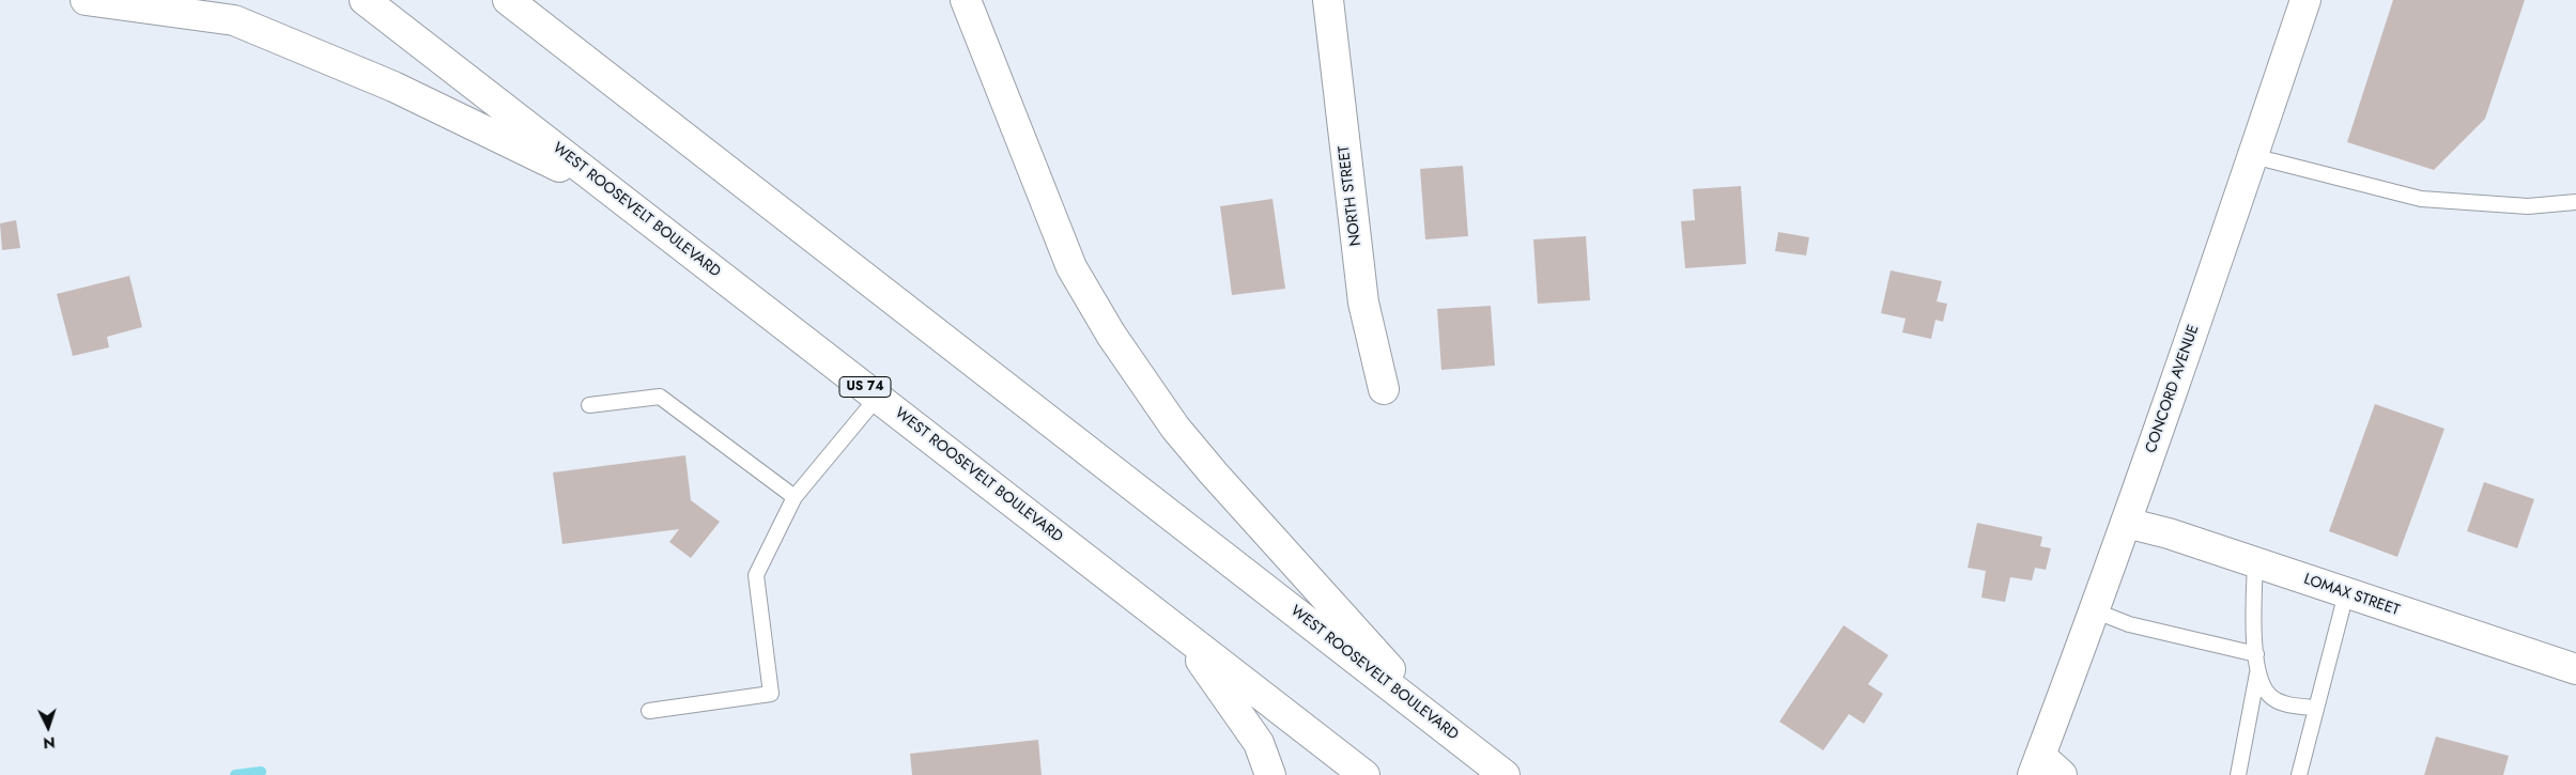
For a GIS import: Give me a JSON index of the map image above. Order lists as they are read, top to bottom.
{
  "streets": {
    "main road": [
      "NORTH STREET",
      "WEST ROOSEVELT BOULEVARD",
      "US 74",
      "CONCORD AVENUE",
      "LOMAX STREET"
    ]
  },
  "crossings": [
    ["CONCORD AVENUE", "LOMAX STREET"]
  ],
  "north": "bottom"
}
